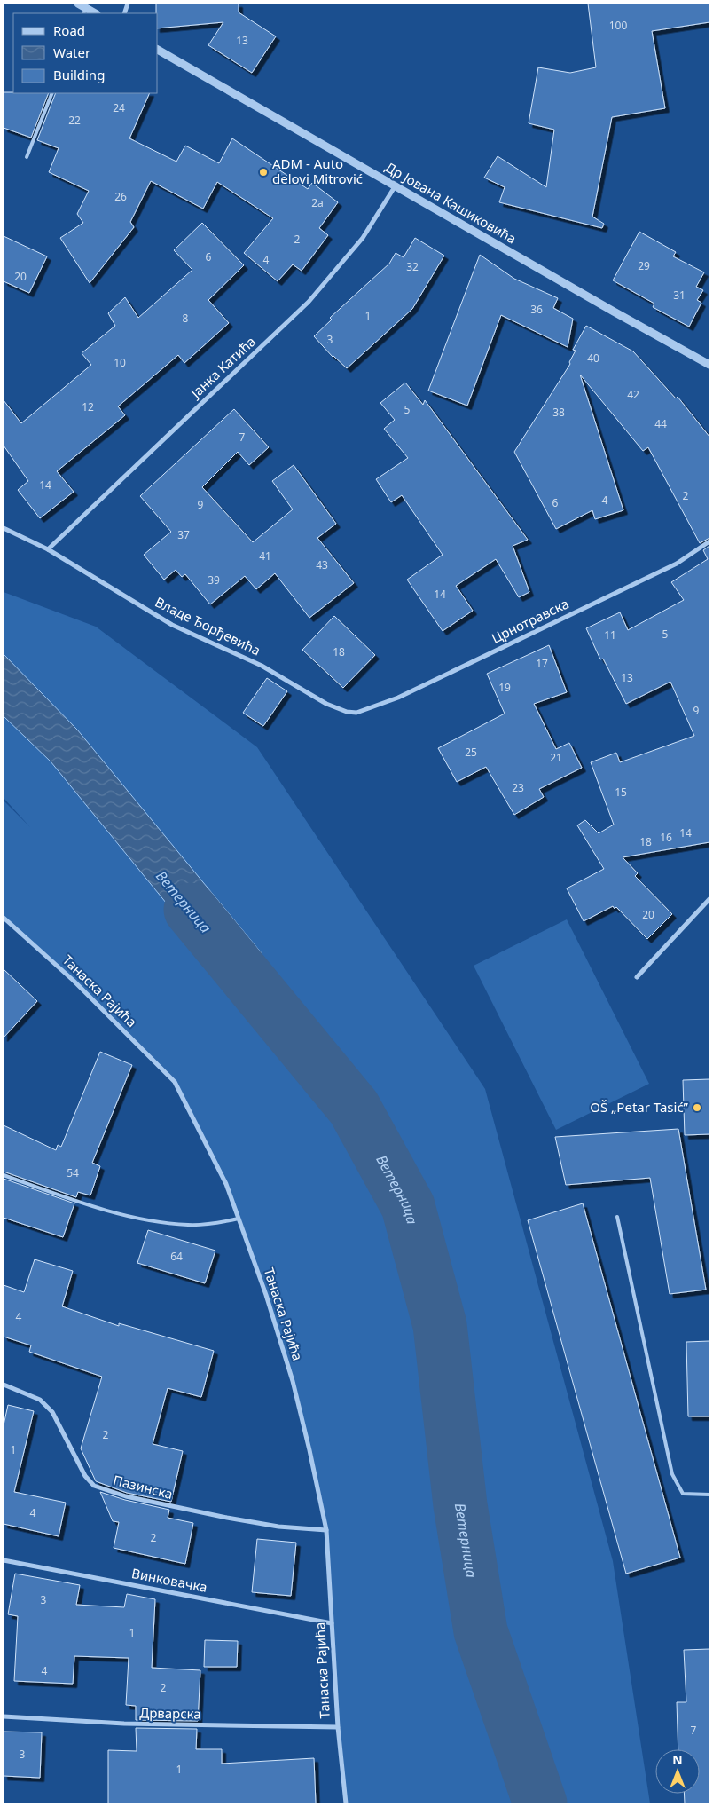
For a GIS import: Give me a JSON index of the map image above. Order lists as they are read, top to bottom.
{
  "streets": {
    "street": [
      "Др Јована Кашиковића",
      "Јанка Катића",
      "Црнотравска",
      "Владе Ђорђевића",
      "Танаска Рајића",
      "Пазинска",
      "Винковачка",
      "Дрварска"
    ]
  },
  "crossings": [
    ["Др Јована Кашиковића", "Јанка Катића"],
    ["Јанка Катића", "Владе Ђорђевића"],
    ["Црнотравска", "Владе Ђорђевића"],
    ["Танаска Рајића", "Пазинска"],
    ["Танаска Рајића", "Винковачка"],
    ["Танаска Рајића", "Дрварска"]
  ],
  "water": ["Ветерница"],
  "places": ["ADM - Auto delovi Mitrović", "OŠ „Petar Tasić”"],
  "house_numbers": [
    "100",
    "13",
    "24",
    "22",
    "26",
    "2a",
    "2",
    "6",
    "4",
    "29",
    "32",
    "20",
    "31",
    "36",
    "1",
    "8",
    "3",
    "40",
    "10",
    "42",
    "12",
    "5",
    "38",
    "44",
    "7",
    "14",
    "2",
    "4",
    "6",
    "9",
    "37",
    "41",
    "43",
    "39",
    "14",
    "5",
    "11",
    "18",
    "17",
    "13",
    "19",
    "9",
    "25",
    "21",
    "23",
    "15",
    "14",
    "16",
    "18",
    "20",
    "54",
    "64",
    "4",
    "2",
    "1",
    "4",
    "2",
    "3",
    "1",
    "4",
    "2",
    "7",
    "3",
    "1"
  ],
  "legend": ["Road", "Water", "Building"],
  "north": "top"
}
